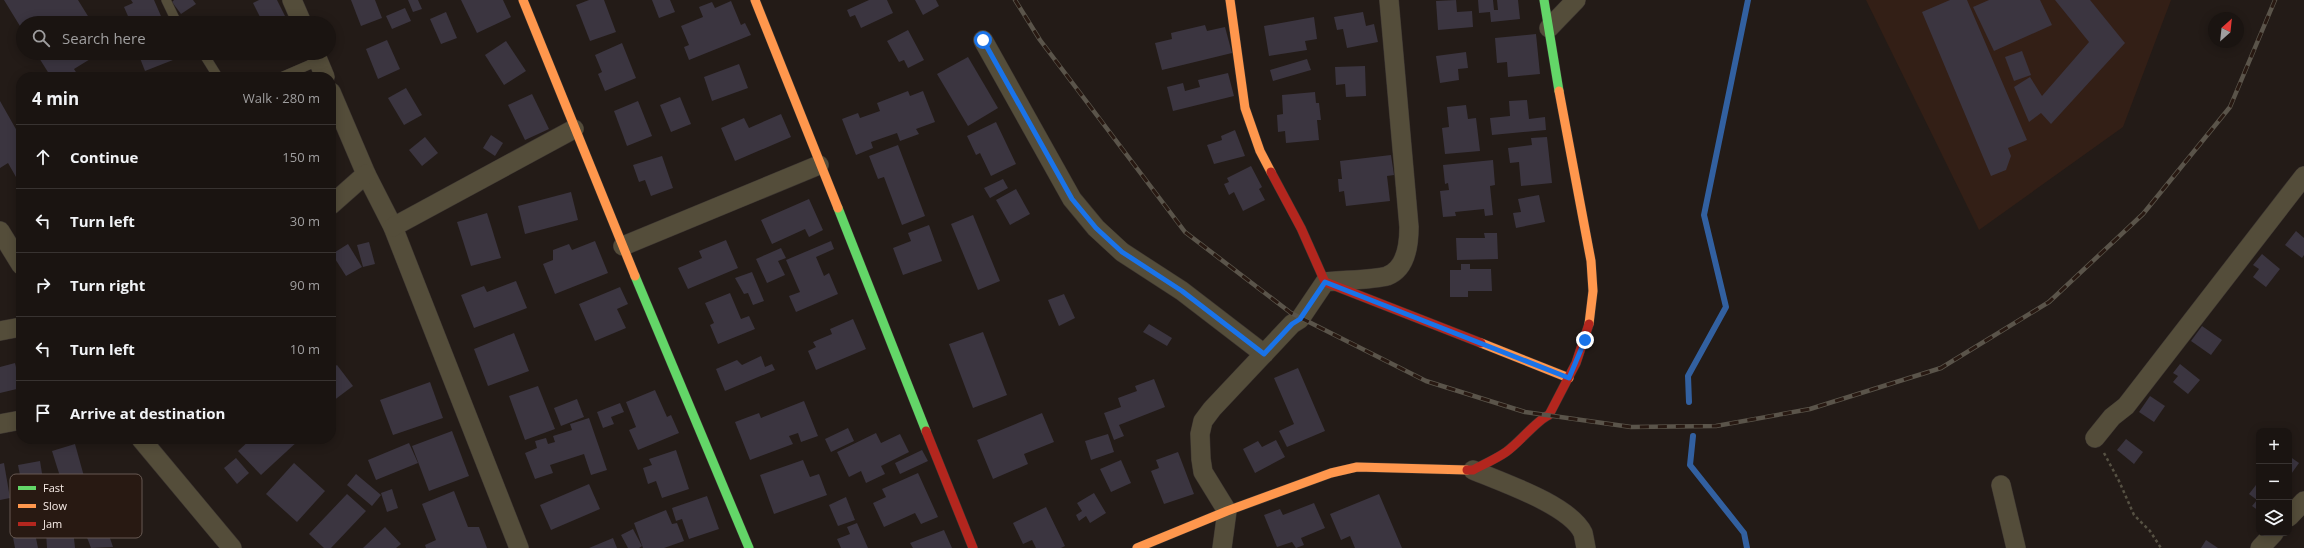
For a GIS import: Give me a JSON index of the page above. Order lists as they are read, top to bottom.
{
  "legend": ["Fast", "Slow", "Jam"],
  "north": "top right",
  "page": {
    "search": "Search here",
    "heading": ["4 min", "Walk · 280 m"],
    "list": [
      ["Continue", "150 m"],
      ["Turn left", "30 m"],
      ["Turn right", "90 m"],
      ["Turn left", "10 m"],
      "Arrive at destination"
    ],
    "map_buttons": ["+", "−"]
  }
}
